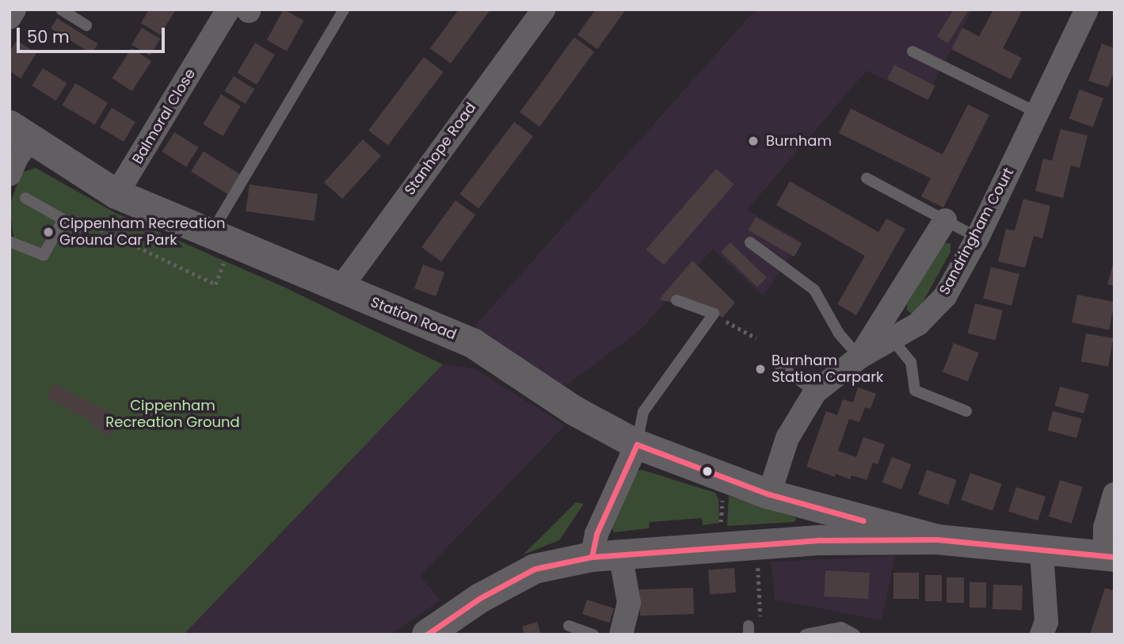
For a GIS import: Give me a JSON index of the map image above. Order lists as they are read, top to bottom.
{
  "streets": {
    "street": [
      "Balmoral Close",
      "Stanhope Road",
      "Sandringham Court",
      "Station Road"
    ]
  },
  "crossings": [
    ["Balmoral Close", "Station Road"],
    ["Stanhope Road", "Station Road"],
    ["Sandringham Court", "Station Road"]
  ],
  "parks": ["Cippenham Recreation Ground"],
  "places": ["Burnham", "Cippenham Recreation Ground Car Park", "Burnham Station Carpark"],
  "scale_bar": "50 m"
}
